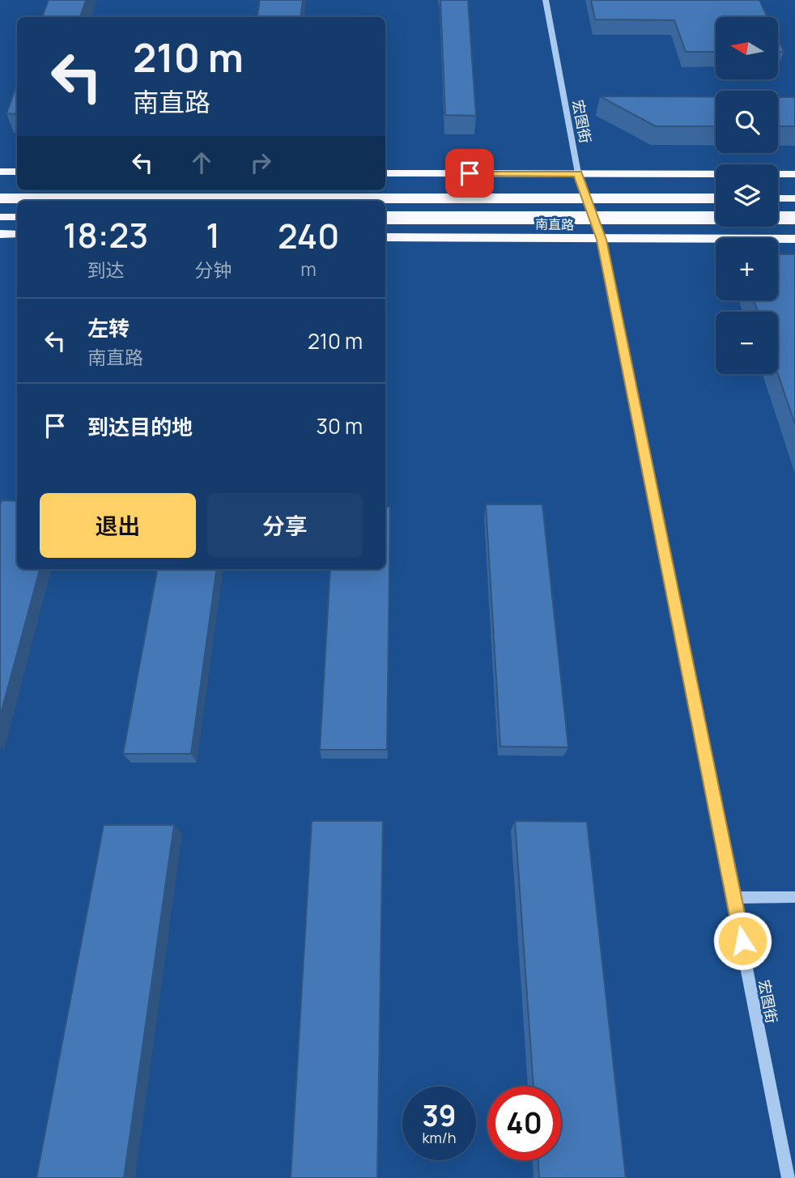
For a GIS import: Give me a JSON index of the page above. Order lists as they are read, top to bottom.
{
  "streets": {
    "highway": ["南直路"],
    "street": ["宏图街"]
  },
  "crossings": [
    ["宏图街", "南直路"]
  ],
  "north": "left",
  "page": {
    "map_buttons": ["+", "−"],
    "turn": ["210 m", "南直路"],
    "eta": [
      "18:23",
      "到达",
      "1",
      "分钟",
      "240",
      "m"
    ],
    "list": [
      {
        "name": "左转",
        "note": "南直路",
        "value": "210 m"
      },
      {
        "name": "到达目的地",
        "value": "30 m"
      }
    ],
    "buttons": ["退出", "分享"],
    "speed": "39 km/h",
    "limit": "40"
  }
}
